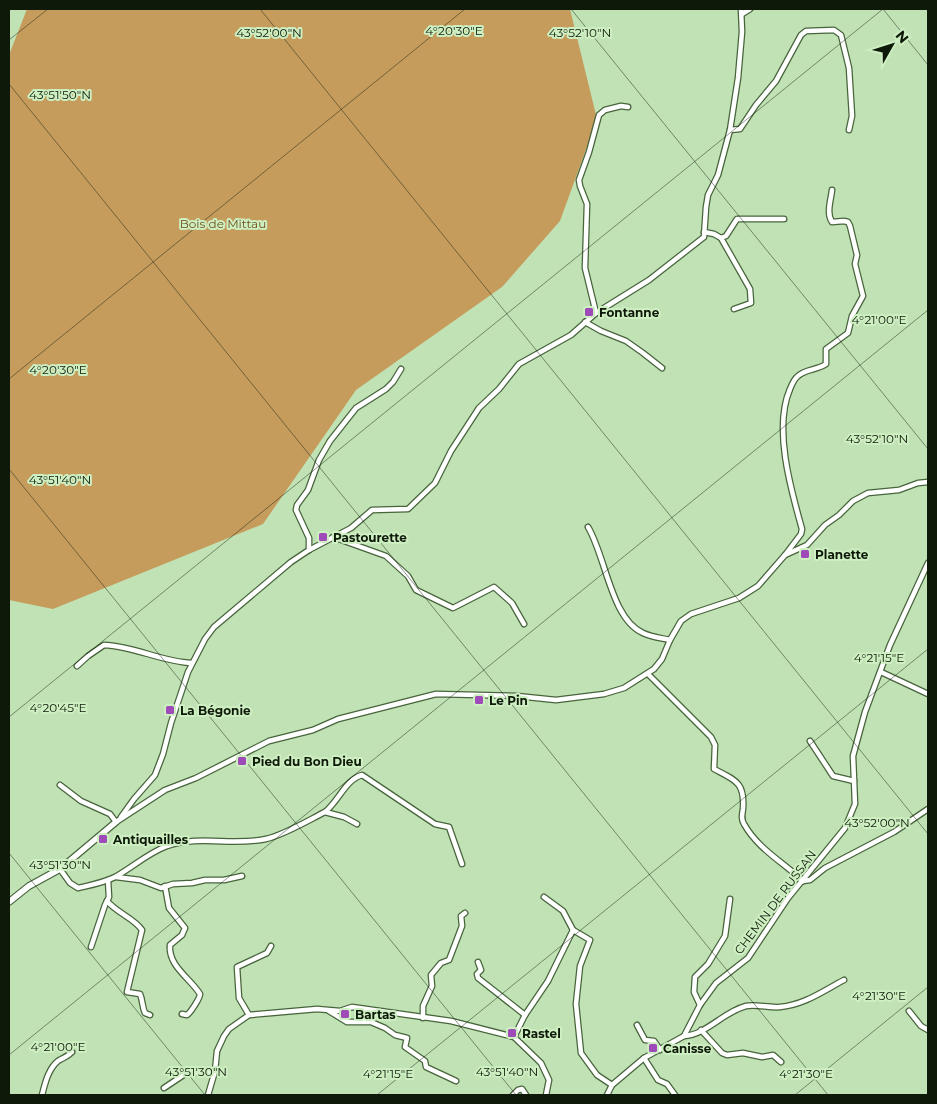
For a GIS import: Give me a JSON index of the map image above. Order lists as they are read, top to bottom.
{
  "streets": {
    "street": ["CHEMIN DE RUSSAN"]
  },
  "parks": ["Bois de Mittau"],
  "places": {
    "transit": [
      "Fontanne",
      "Pastourette",
      "Planette",
      "Le Pin",
      "La Bégonie",
      "Pied du Bon Dieu",
      "Antiquailles",
      "Bartas",
      "Rastel",
      "Canisse"
    ]
  },
  "north": "top right",
  "coordinates": [
    "4°20'30\"E",
    "43°52'00\"N",
    "43°52'10\"N",
    "43°51'50\"N",
    "4°21'00\"E",
    "43°51'40\"N",
    "4°21'15\"E",
    "4°20'45\"E",
    "43°51'30\"N",
    "4°21'30\"E"
  ]
}
